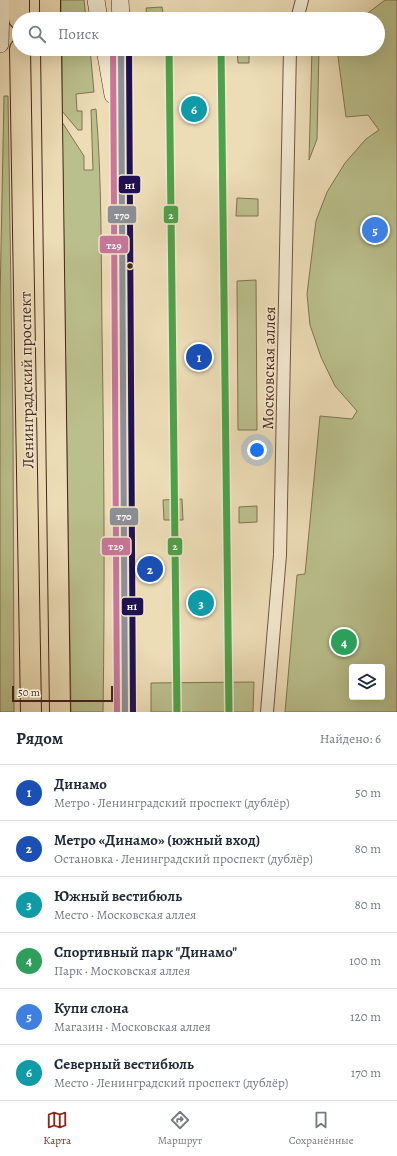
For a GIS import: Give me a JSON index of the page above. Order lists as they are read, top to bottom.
{
  "streets": {
    "main road": ["Ленинградский проспект"],
    "street": ["Московская аллея"]
  },
  "lines": [
    "transit line 2",
    "transit line т70",
    "transit line т29",
    "transit line н1"
  ],
  "scale_bar": "50 m",
  "page": {
    "search": "Поиск",
    "pins": [
      "6",
      "5",
      "1",
      "2",
      "3",
      "4"
    ],
    "scale": "50 m",
    "heading": ["Рядом", "Найдено: 6"],
    "list": [
      {
        "mark": "1",
        "name": "Динамо",
        "note": "Метро · Ленинградский проспект (дублёр)",
        "value": "50 m"
      },
      {
        "mark": "2",
        "name": "Метро «Динамо» (южный вход)",
        "note": "Остановка · Ленинградский проспект (дублёр)",
        "value": "80 m"
      },
      {
        "mark": "3",
        "name": "Южный вестибюль",
        "note": "Место · Московская аллея",
        "value": "80 m"
      },
      {
        "mark": "4",
        "name": "Спортивный парк \"Динамо\"",
        "note": "Парк · Московская аллея",
        "value": "100 m"
      },
      {
        "mark": "5",
        "name": "Купи слона",
        "note": "Магазин · Московская аллея",
        "value": "120 m"
      },
      {
        "mark": "6",
        "name": "Cеверный вестибюль",
        "note": "Место · Ленинградский проспект (дублёр)",
        "value": "170 m"
      }
    ],
    "nav": ["Карта", "Маршрут", "Сохранённые"]
  }
}
